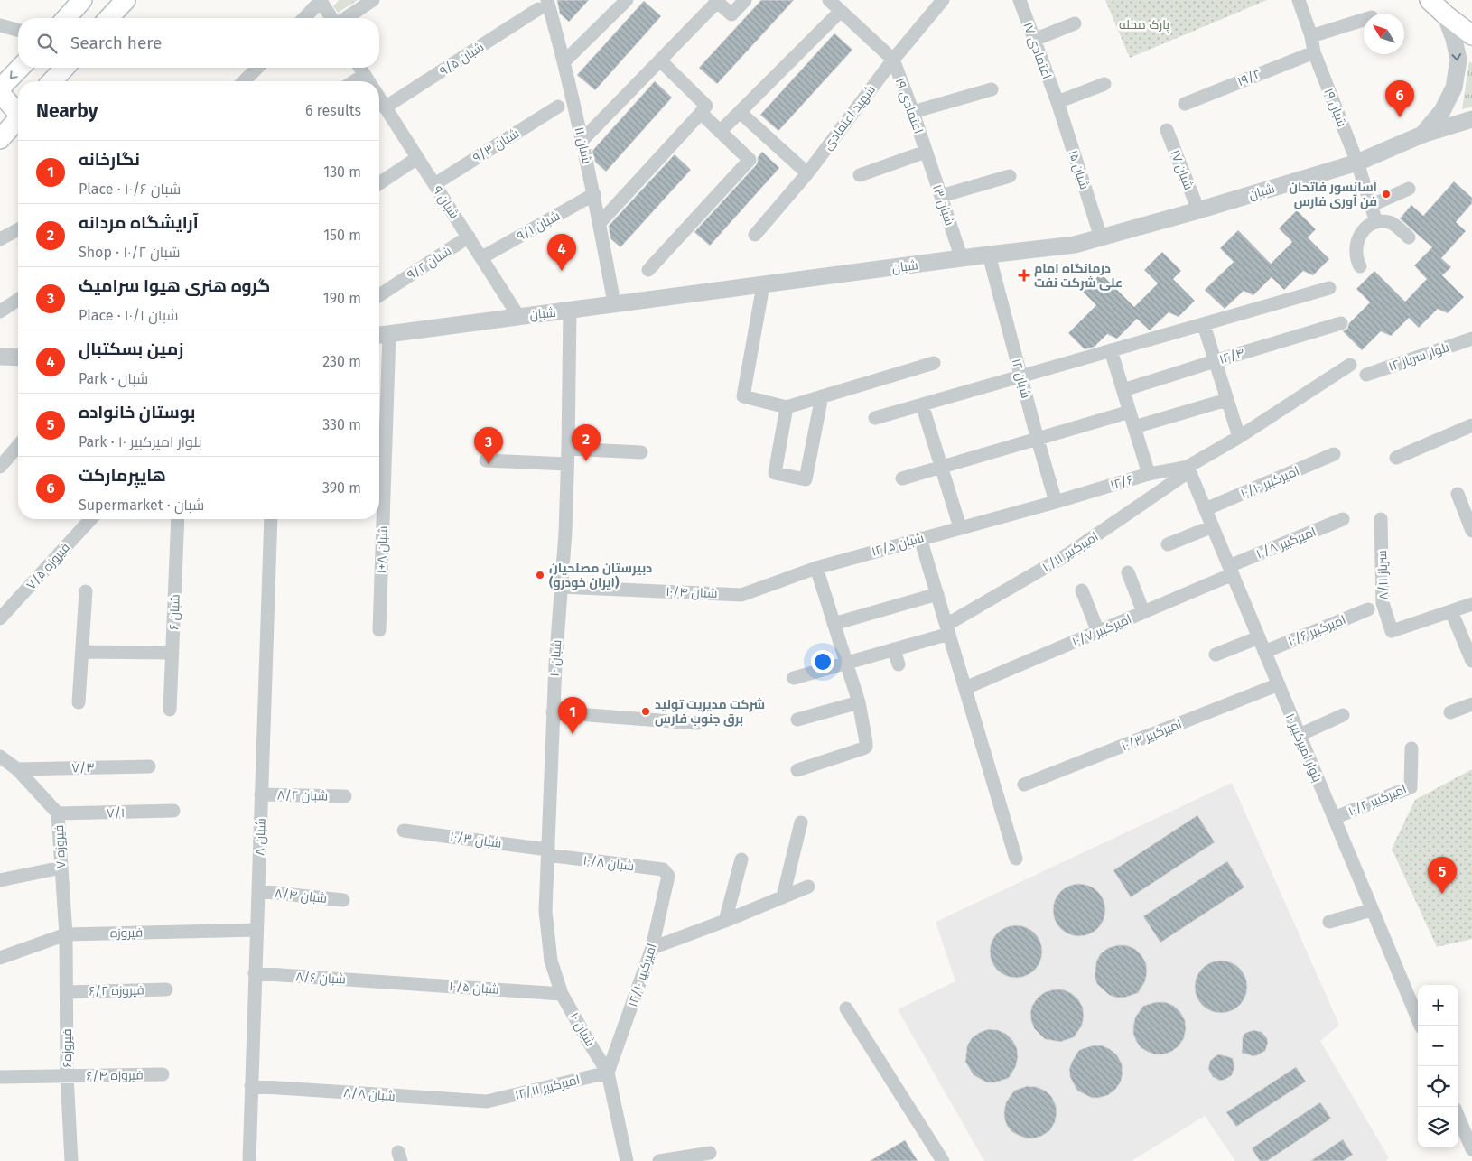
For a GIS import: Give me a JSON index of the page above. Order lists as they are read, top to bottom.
{
  "streets": {
    "street": [
      "۱۷ اعتمادی",
      "۹/۵ شبان",
      "۱۹/۲",
      "۱۹ اعتمادی",
      "۱۹ شبان",
      "شهید اعتمادی",
      "۹/۳ شبان",
      "۱۱ شبان",
      "۱۵ شبان",
      "۱۷ شبان",
      "شبان",
      "۹ شبان",
      "۱۳ شبان",
      "۹/۱ شبان",
      "۹/۲ شبان",
      "۱۲/۴",
      "۱۲ بلوار سرباز",
      "۱۲ شبان",
      "۱۲/۶",
      "۱۰/۱۰ امیرکبیر",
      "۱۰/۸ امیرکبیر",
      "۱۲/۵ شبان",
      "۱+۸ شبان",
      "۱۰/۱۱ امیرکبیر",
      "۷/۵ فیروزه",
      "۸/۱۱ سرباز",
      "۱۰/۴ شبان",
      "۶ شبان",
      "۱۰/۷ امیرکبیر",
      "۱۰/۶ امیرکبیر",
      "۱۰ شبان",
      "۱۰/۳ امیرکبیر",
      "۱۰ بلوار امیرکبیر",
      "۷/۳",
      "۸/۲ شبان",
      "۱۰/۲ امیرکبیر",
      "۷/۱",
      "۸ شبان",
      "۱۰/۳ شبان",
      "۷ فیروزه",
      "۱۰/۸ شبان",
      "۸/۴ شبان",
      "فیروزه",
      "۱۲/۱۰ امیرکبیر",
      "۸/۶ شبان",
      "۱۰/۵ شبان",
      "۶/۲ فیروزه",
      "فیروزه۶",
      "۶/۴ فیروزه",
      "۱۲/۱۱ امیرکبیر",
      "۸/۸ شبان"
    ]
  },
  "crossings": [
    ["۱۷ اعتمادی", "۱۵ شبان"],
    ["۹/۵ شبان", "۱۱ شبان"],
    ["۹/۵ شبان", "۹ شبان"],
    ["۱۹/۲", "۱۹ شبان"],
    ["۱۹ اعتمادی", "شهید اعتمادی"],
    ["۱۹ اعتمادی", "۱۳ شبان"],
    ["۱۹ شبان", "شبان"],
    ["۹/۳ شبان", "۹ شبان"],
    ["۱۱ شبان", "۹/۱ شبان"],
    ["۱۵ شبان", "شبان"],
    ["۱۷ شبان", "شبان"],
    ["شبان", "۹ شبان"],
    ["شبان", "۱۳ شبان"],
    ["شبان", "۱۲ شبان"],
    ["شبان", "۱+۸ شبان"],
    ["شبان", "۱۰ شبان"],
    ["۹ شبان", "۹/۱ شبان"],
    ["۹ شبان", "۹/۲ شبان"],
    ["۱۲ شبان", "۱۲/۶"],
    ["۱۲ شبان", "۱۲/۵ شبان"],
    ["۱۲/۶", "۱۲/۵ شبان"],
    ["۱۲/۶", "۱۰/۱۱ امیرکبیر"],
    ["۱۲/۶", "۱۰ بلوار امیرکبیر"],
    ["۱۰/۱۰ امیرکبیر", "۱۰ بلوار امیرکبیر"],
    ["۱۰/۸ امیرکبیر", "۱۰/۷ امیرکبیر"],
    ["۱۰/۸ امیرکبیر", "۱۰ بلوار امیرکبیر"],
    ["۱۲/۵ شبان", "۱۰/۴ شبان"],
    ["۱۰/۱۱ امیرکبیر", "۱۰ بلوار امیرکبیر"],
    ["۱۰/۴ شبان", "۱۰ شبان"],
    ["۱۰/۷ امیرکبیر", "۱۰ بلوار امیرکبیر"],
    ["۱۰/۶ امیرکبیر", "۱۰ بلوار امیرکبیر"],
    ["۱۰ شبان", "۱۰/۳ شبان"],
    ["۱۰ شبان", "۱۰/۸ شبان"],
    ["۱۰ شبان", "۱۲/۱۰ امیرکبیر"],
    ["۱۰ شبان", "۱۰/۵ شبان"],
    ["۱۰ شبان", "۱۲/۱۱ امیرکبیر"],
    ["۱۰/۳ امیرکبیر", "۱۰ بلوار امیرکبیر"],
    ["۱۰ بلوار امیرکبیر", "۱۰/۲ امیرکبیر"],
    ["۷/۳", "۷ فیروزه"],
    ["۸/۲ شبان", "۸ شبان"],
    ["۷/۱", "۷ فیروزه"],
    ["۸ شبان", "۸/۴ شبان"],
    ["۸ شبان", "فیروزه"],
    ["۸ شبان", "۸/۶ شبان"],
    ["۸ شبان", "۸/۸ شبان"],
    ["۱۰/۳ شبان", "۱۰/۸ شبان"],
    ["۷ فیروزه", "فیروزه"],
    ["۷ فیروزه", "فیروزه۶"],
    ["۱۰/۸ شبان", "۱۲/۱۰ امیرکبیر"],
    ["فیروزه", "فیروزه۶"],
    ["۱۲/۱۰ امیرکبیر", "۱۲/۱۱ امیرکبیر"],
    ["۸/۶ شبان", "۱۰/۵ شبان"],
    ["۶/۲ فیروزه", "فیروزه۶"],
    ["فیروزه۶", "۶/۴ فیروزه"],
    ["۱۲/۱۱ امیرکبیر", "۸/۸ شبان"]
  ],
  "parks": ["پارک محله"],
  "places": {
    "other": ["آسانسور فاتحان فن آوری فارس", "دبیرستان مصلحیان (ایران خودرو)", "شرکت مدیریت تولید برق جنوب فارس"],
    "health": ["درمانگاه امام علی شرکت نفت"]
  },
  "north": "top left",
  "page": {
    "search": "Search here",
    "pins": [
      "6",
      "4",
      "2",
      "3",
      "1",
      "5"
    ],
    "heading": ["Nearby", "6 results"],
    "list": [
      {
        "mark": "1",
        "name": "نگارخانه",
        "note": "Place · ۱۰/۶ شبان",
        "value": "130 m"
      },
      {
        "mark": "2",
        "name": "آرایشگاه مردانه",
        "note": "Shop · ۱۰/۲ شبان",
        "value": "150 m"
      },
      {
        "mark": "3",
        "name": "گروه هنری هیوا سرامیک",
        "note": "Place · ۱۰/۱ شبان",
        "value": "190 m"
      },
      {
        "mark": "4",
        "name": "زمین بسکتبال",
        "note": "Park · شبان",
        "value": "230 m"
      },
      {
        "mark": "5",
        "name": "بوستان خانواده",
        "note": "Park · ۱۰ بلوار امیرکبیر",
        "value": "330 m"
      },
      {
        "mark": "6",
        "name": "هایپرمارکت",
        "note": "Supermarket · شبان",
        "value": "390 m"
      }
    ],
    "map_buttons": ["+", "−"]
  }
}
